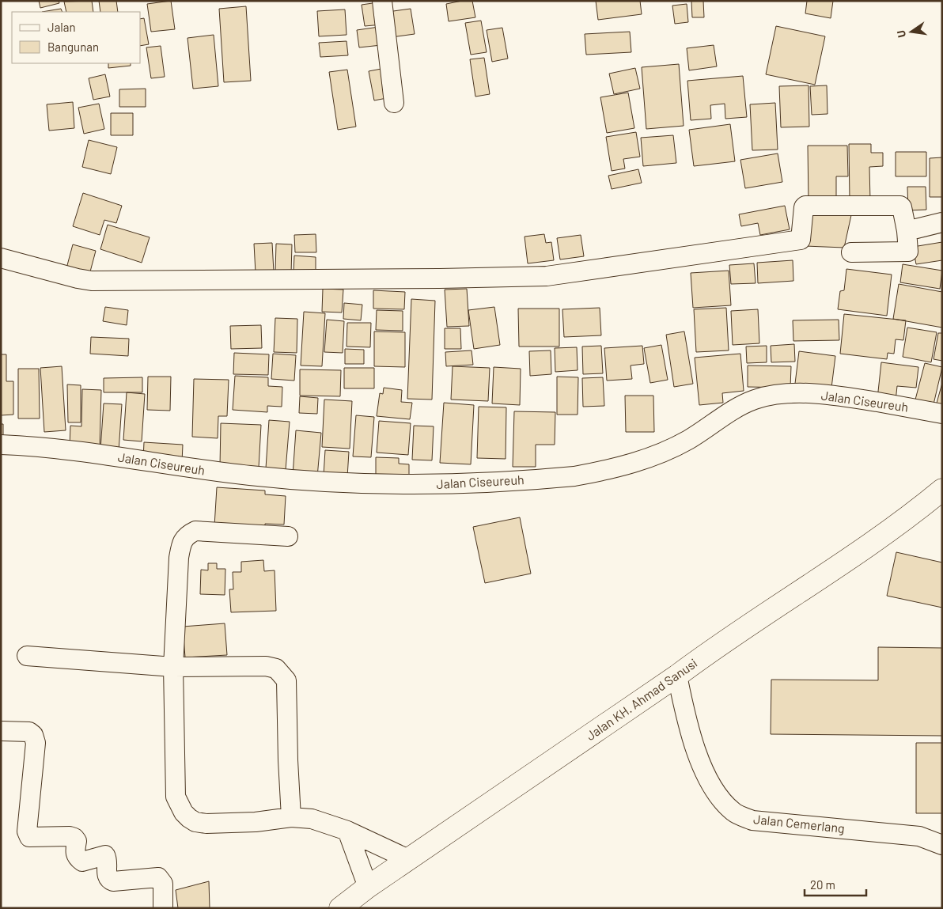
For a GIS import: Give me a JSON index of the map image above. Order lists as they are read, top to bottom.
{
  "streets": {
    "highway": ["Jalan KH. Ahmad Sanusi"],
    "street": ["Jalan Ciseureuh", "Jalan Cemerlang"]
  },
  "crossings": [
    ["Jalan KH. Ahmad Sanusi", "Jalan Cemerlang"]
  ],
  "legend": ["Jalan", "Bangunan"],
  "scale_bar": "20 m",
  "north": "left"
}
